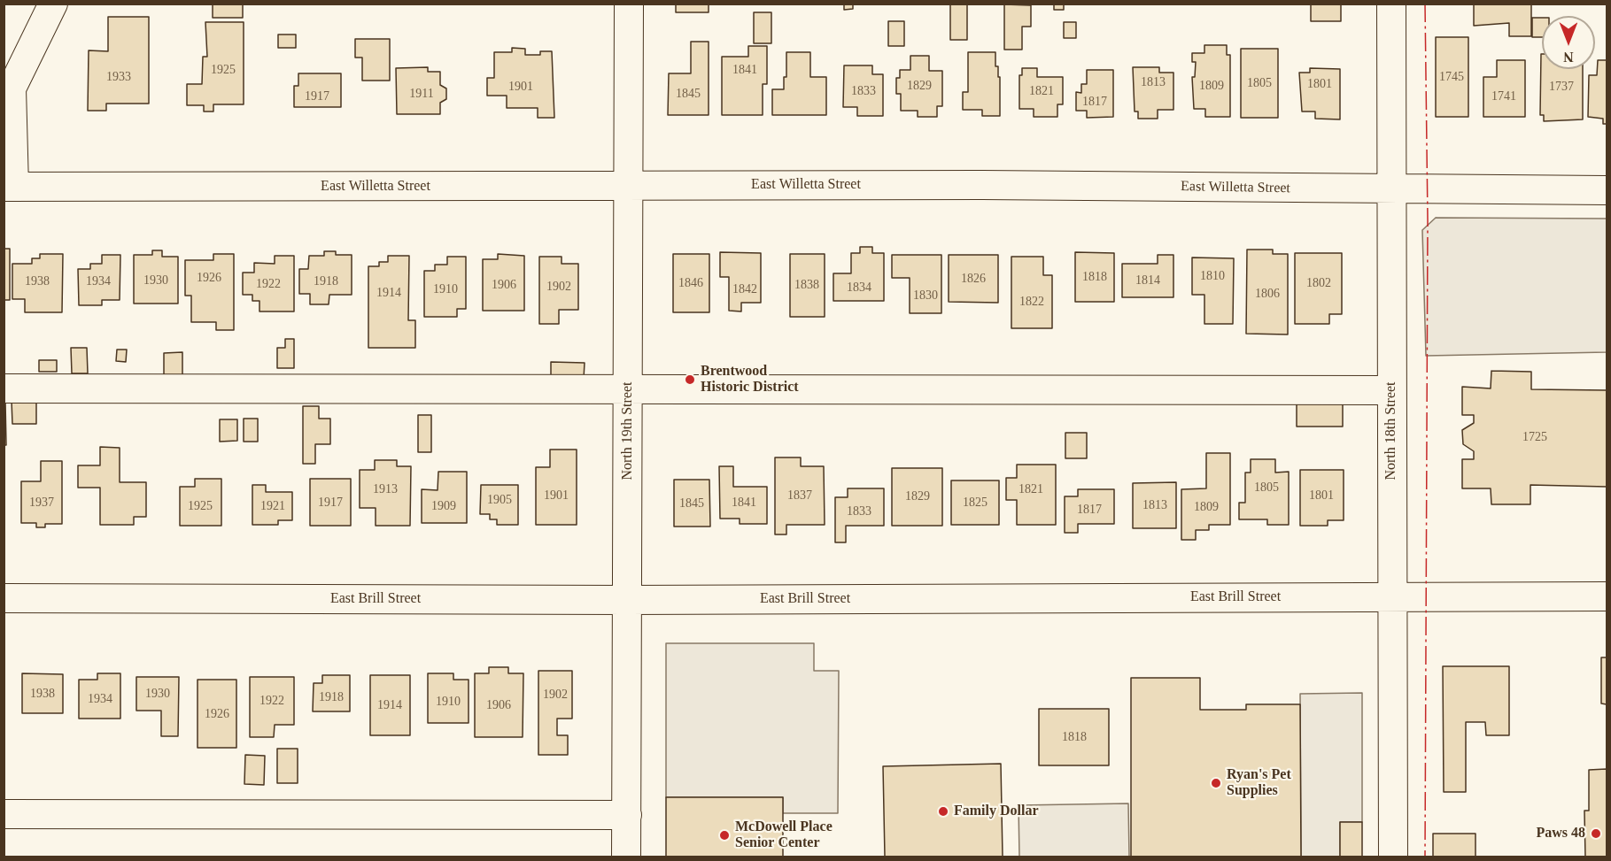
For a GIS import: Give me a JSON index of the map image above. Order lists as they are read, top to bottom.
{
  "streets": {
    "street": [
      "East Willetta Street",
      "North 19th Street",
      "North 18th Street",
      "East Brill Street"
    ]
  },
  "crossings": [
    ["East Willetta Street", "North 19th Street"],
    ["East Willetta Street", "North 18th Street"],
    ["North 19th Street", "East Brill Street"],
    ["North 18th Street", "East Brill Street"]
  ],
  "places": [
    "Brentwood Historic District",
    "Ryan's Pet Supplies",
    "Family Dollar",
    "Paws 48",
    "McDowell Place Senior Center"
  ],
  "house_numbers": [
    "1925",
    "1841",
    "1933",
    "1745",
    "1813",
    "1805",
    "1801",
    "1829",
    "1809",
    "1901",
    "1737",
    "1833",
    "1821",
    "1911",
    "1845",
    "1917",
    "1741",
    "1817",
    "1810",
    "1818",
    "1926",
    "1826",
    "1930",
    "1814",
    "1938",
    "1934",
    "1918",
    "1846",
    "1802",
    "1922",
    "1906",
    "1838",
    "1902",
    "1834",
    "1910",
    "1842",
    "1914",
    "1806",
    "1830",
    "1822",
    "1725",
    "1805",
    "1913",
    "1821",
    "1901",
    "1837",
    "1801",
    "1829",
    "1905",
    "1937",
    "1917",
    "1841",
    "1825",
    "1845",
    "1813",
    "1925",
    "1921",
    "1909",
    "1809",
    "1817",
    "1833",
    "1938",
    "1930",
    "1902",
    "1918",
    "1934",
    "1922",
    "1910",
    "1914",
    "1906",
    "1926",
    "1818"
  ],
  "north": "bottom"
}
